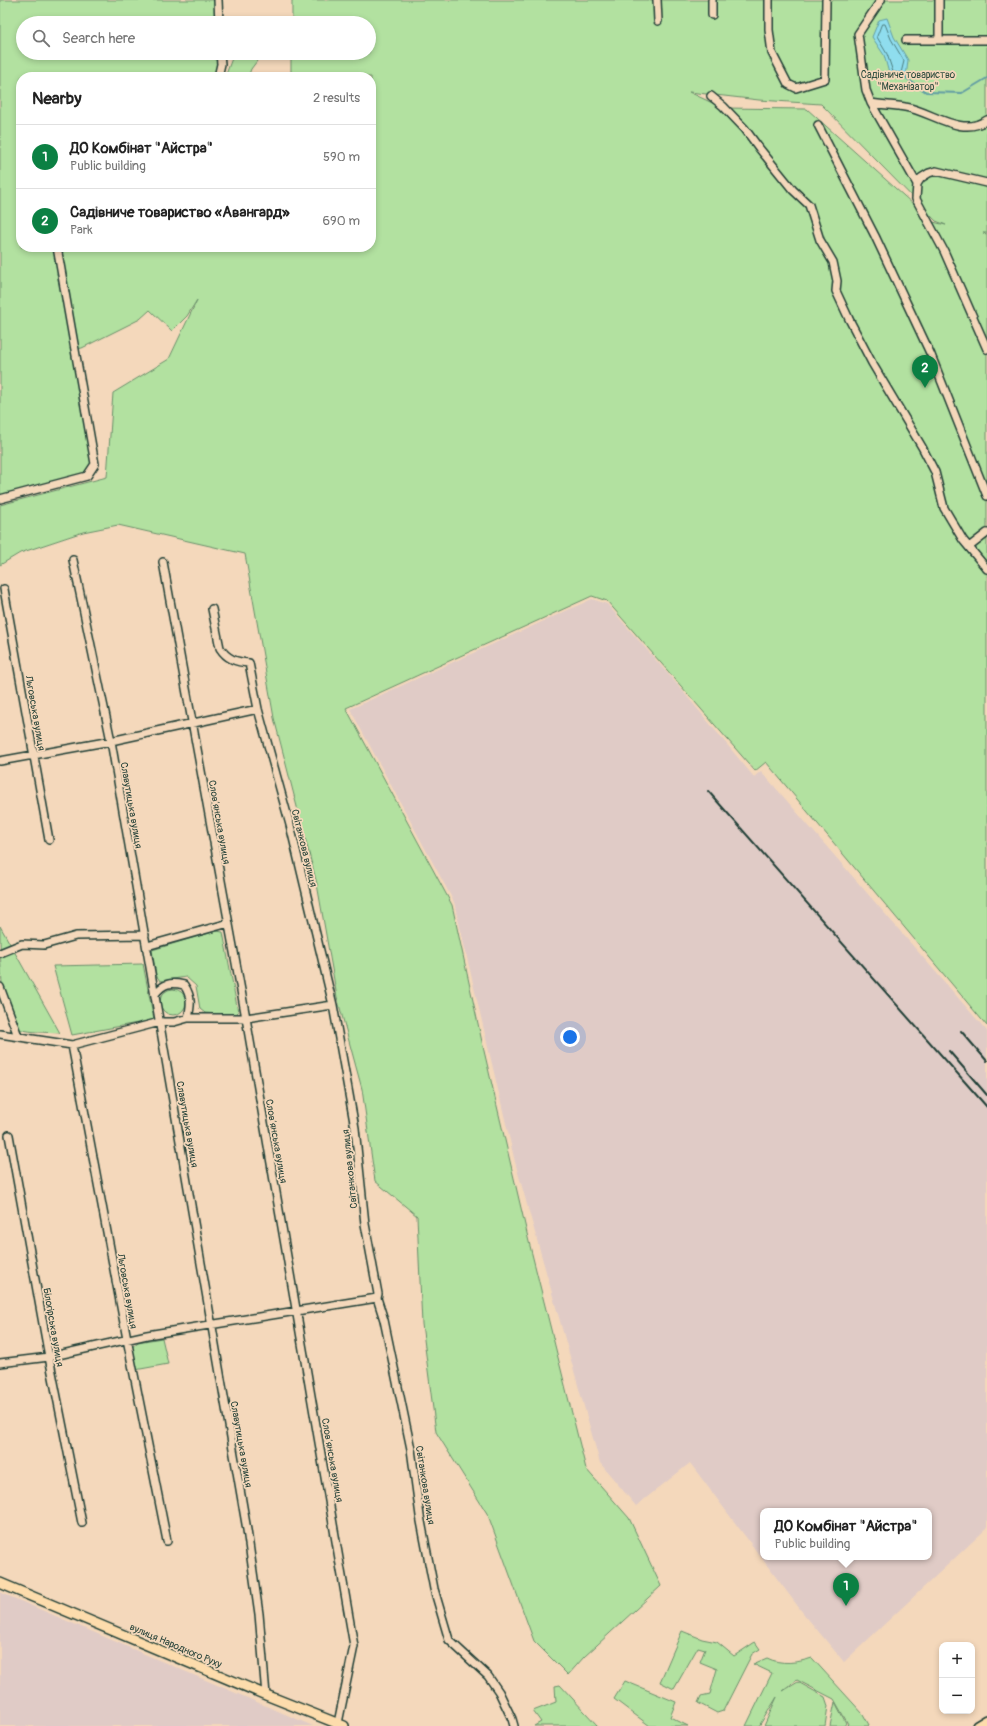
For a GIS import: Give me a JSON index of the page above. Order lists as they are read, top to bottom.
{
  "streets": {
    "main road": ["вулиця Народного Руху"],
    "street": [
      "Льговська вулиця",
      "Славутицька вулиця",
      "Словʼянська вулиця",
      "Світанкова вулиця",
      "Білогірська вулиця"
    ]
  },
  "crossings": [
    ["Славутицька вулиця", "вулиця Народного Руху"],
    ["Словʼянська вулиця", "вулиця Народного Руху"]
  ],
  "parks": ["Садівниче товариство \"Механізатор\""],
  "page": {
    "search": "Search here",
    "heading": ["Nearby", "2 results"],
    "list": [
      {
        "mark": "1",
        "name": "ДО Комбінат \"Айстра\"",
        "note": "Public building",
        "value": "590 m"
      },
      {
        "mark": "2",
        "name": "Садівниче товариство «Авангард»",
        "note": "Park",
        "value": "690 m"
      }
    ],
    "pins": ["2", "1"],
    "popup": ["ДО Комбінат \"Айстра\"", "Public building"],
    "map_buttons": ["+", "−"]
  }
}
